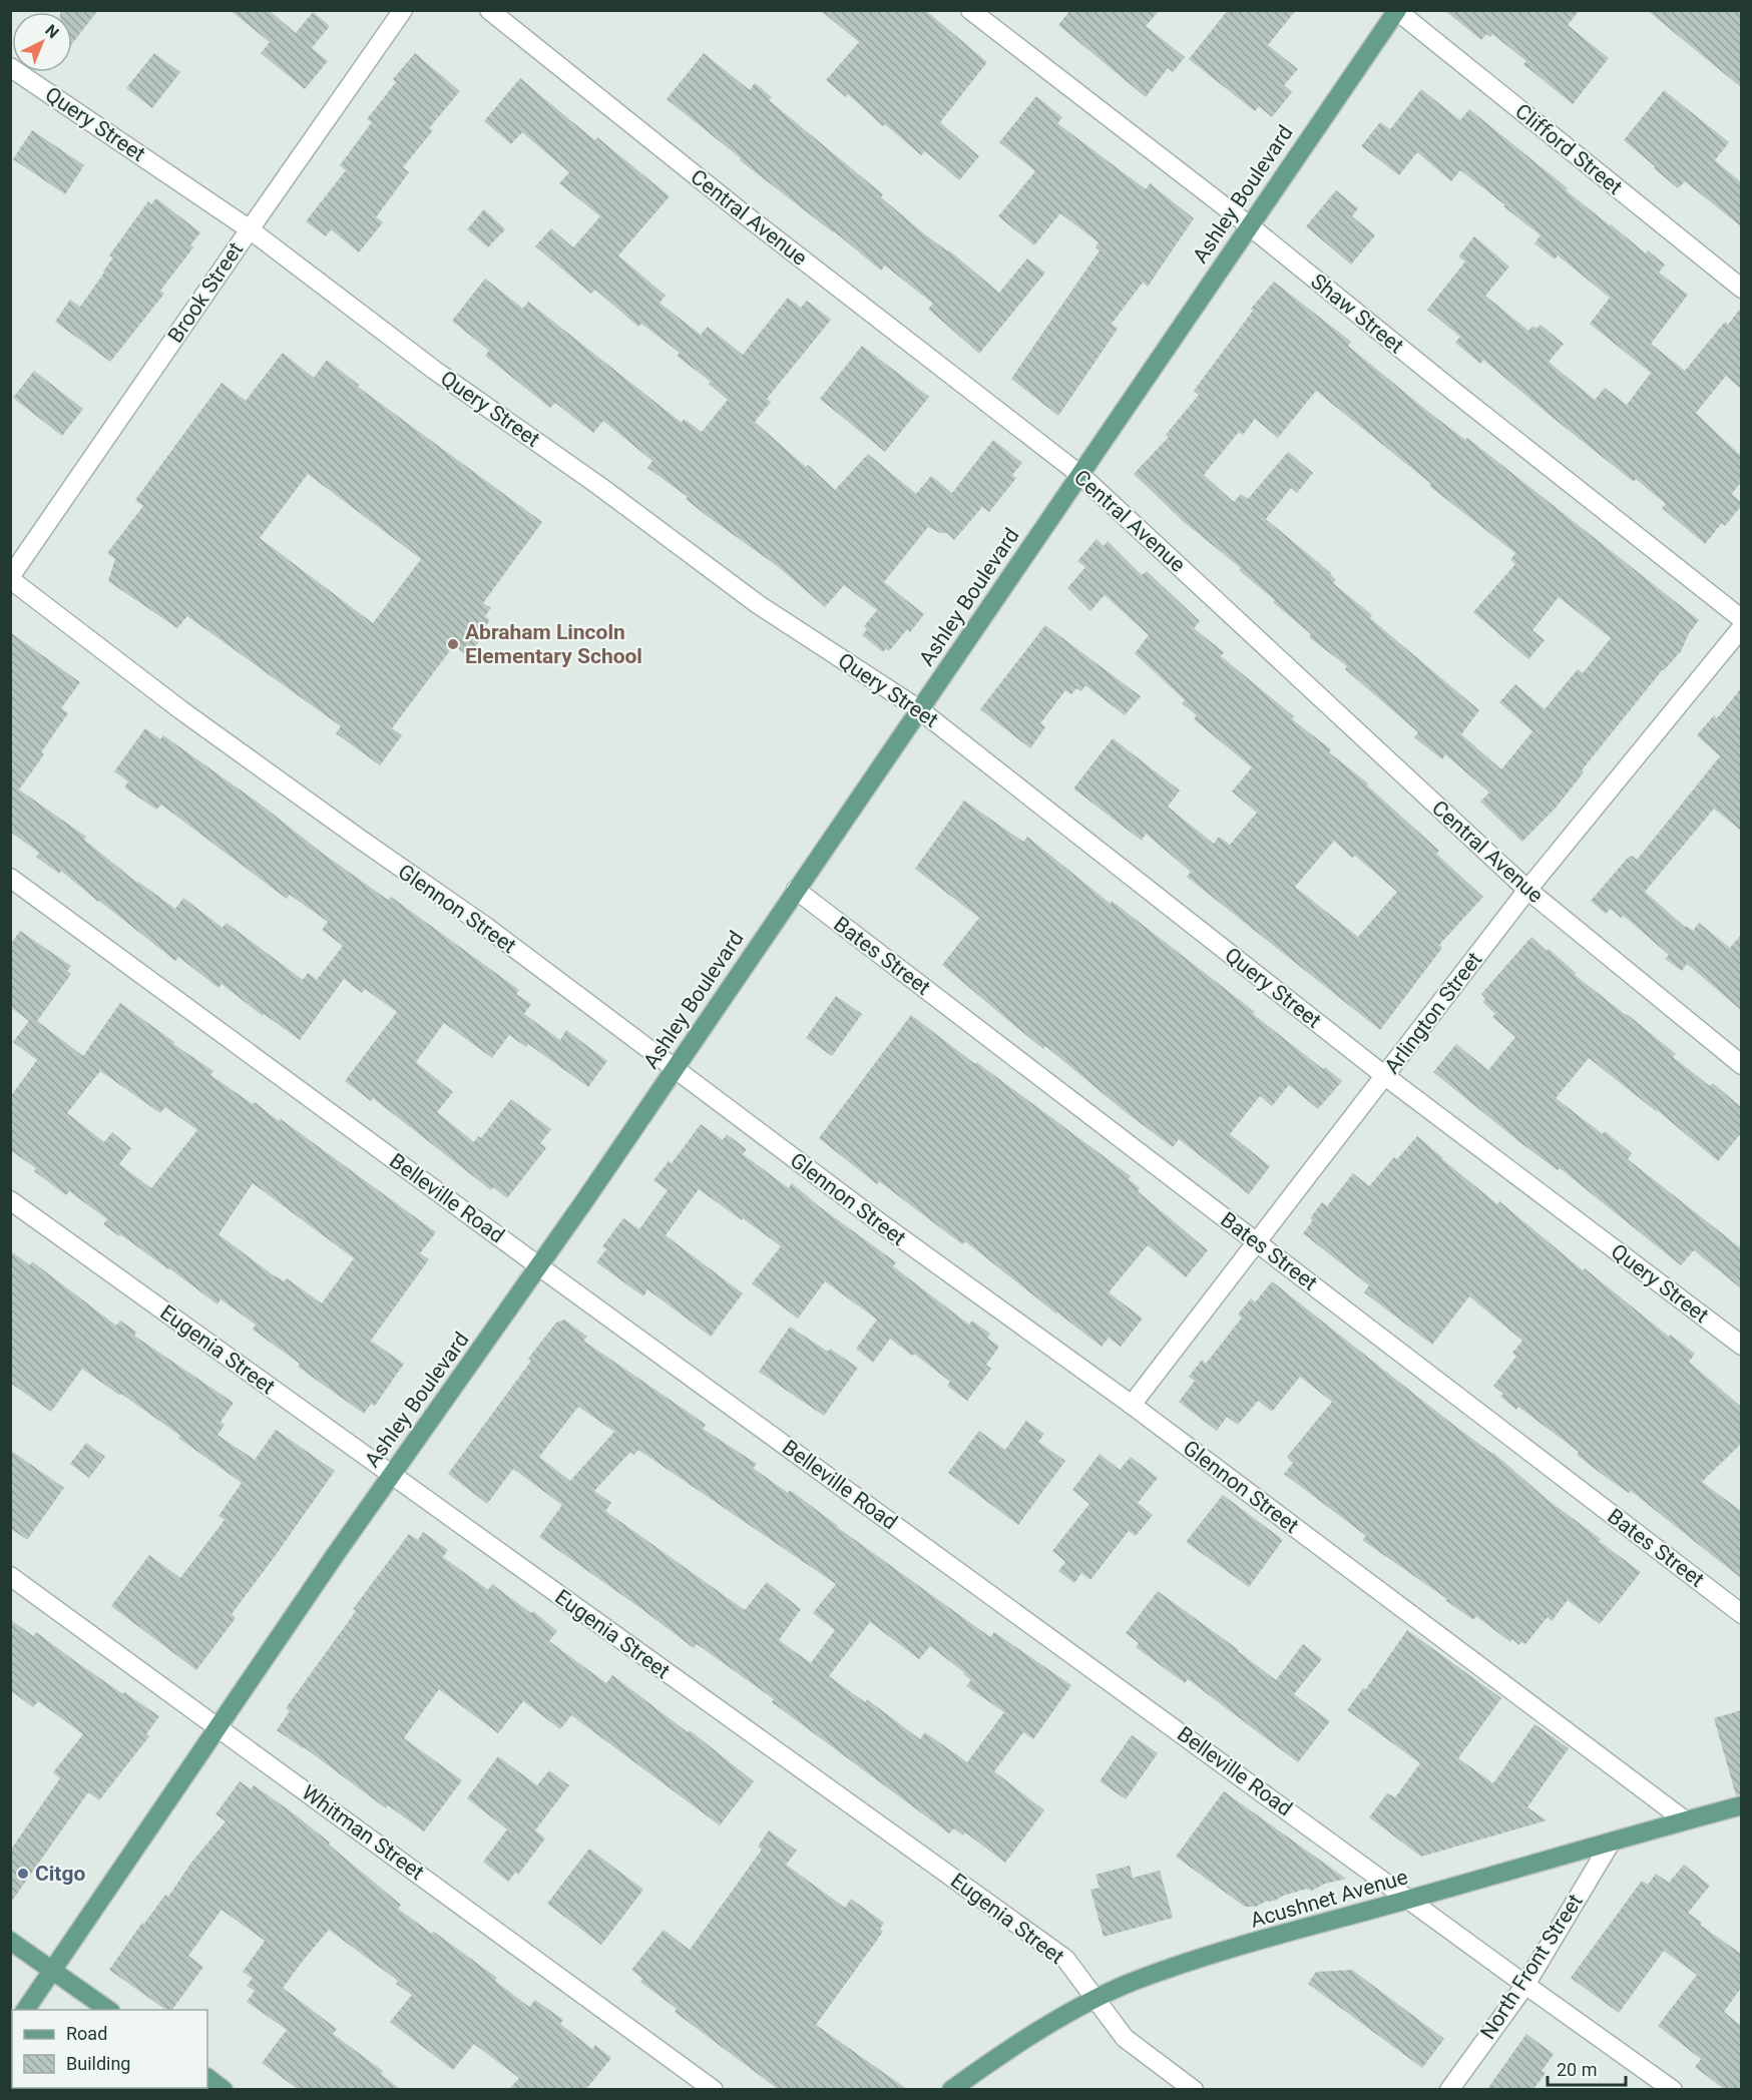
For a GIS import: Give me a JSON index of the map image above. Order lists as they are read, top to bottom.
{
  "streets": {
    "main road": ["Ashley Boulevard", "Acushnet Avenue"],
    "street": [
      "Query Street",
      "Clifford Street",
      "Central Avenue",
      "Brook Street",
      "Shaw Street",
      "Glennon Street",
      "Bates Street",
      "Arlington Street",
      "Belleville Road",
      "Eugenia Street",
      "Whitman Street",
      "North Front Street"
    ]
  },
  "crossings": [
    ["Query Street", "Ashley Boulevard"],
    ["Query Street", "Brook Street"],
    ["Query Street", "Arlington Street"],
    ["Clifford Street", "Ashley Boulevard"],
    ["Ashley Boulevard", "Central Avenue"],
    ["Ashley Boulevard", "Shaw Street"],
    ["Ashley Boulevard", "Glennon Street"],
    ["Ashley Boulevard", "Bates Street"],
    ["Ashley Boulevard", "Belleville Road"],
    ["Ashley Boulevard", "Eugenia Street"],
    ["Ashley Boulevard", "Whitman Street"],
    ["Central Avenue", "Arlington Street"],
    ["Brook Street", "Glennon Street"],
    ["Glennon Street", "Arlington Street"],
    ["Glennon Street", "Acushnet Avenue"],
    ["Bates Street", "Arlington Street"],
    ["Belleville Road", "Acushnet Avenue"],
    ["Belleville Road", "North Front Street"],
    ["Eugenia Street", "Acushnet Avenue"],
    ["Acushnet Avenue", "North Front Street"]
  ],
  "places": ["Abraham Lincoln Elementary School", "Citgo"],
  "legend": ["Road", "Building"],
  "scale_bar": "20 m",
  "north": "top right"
}
